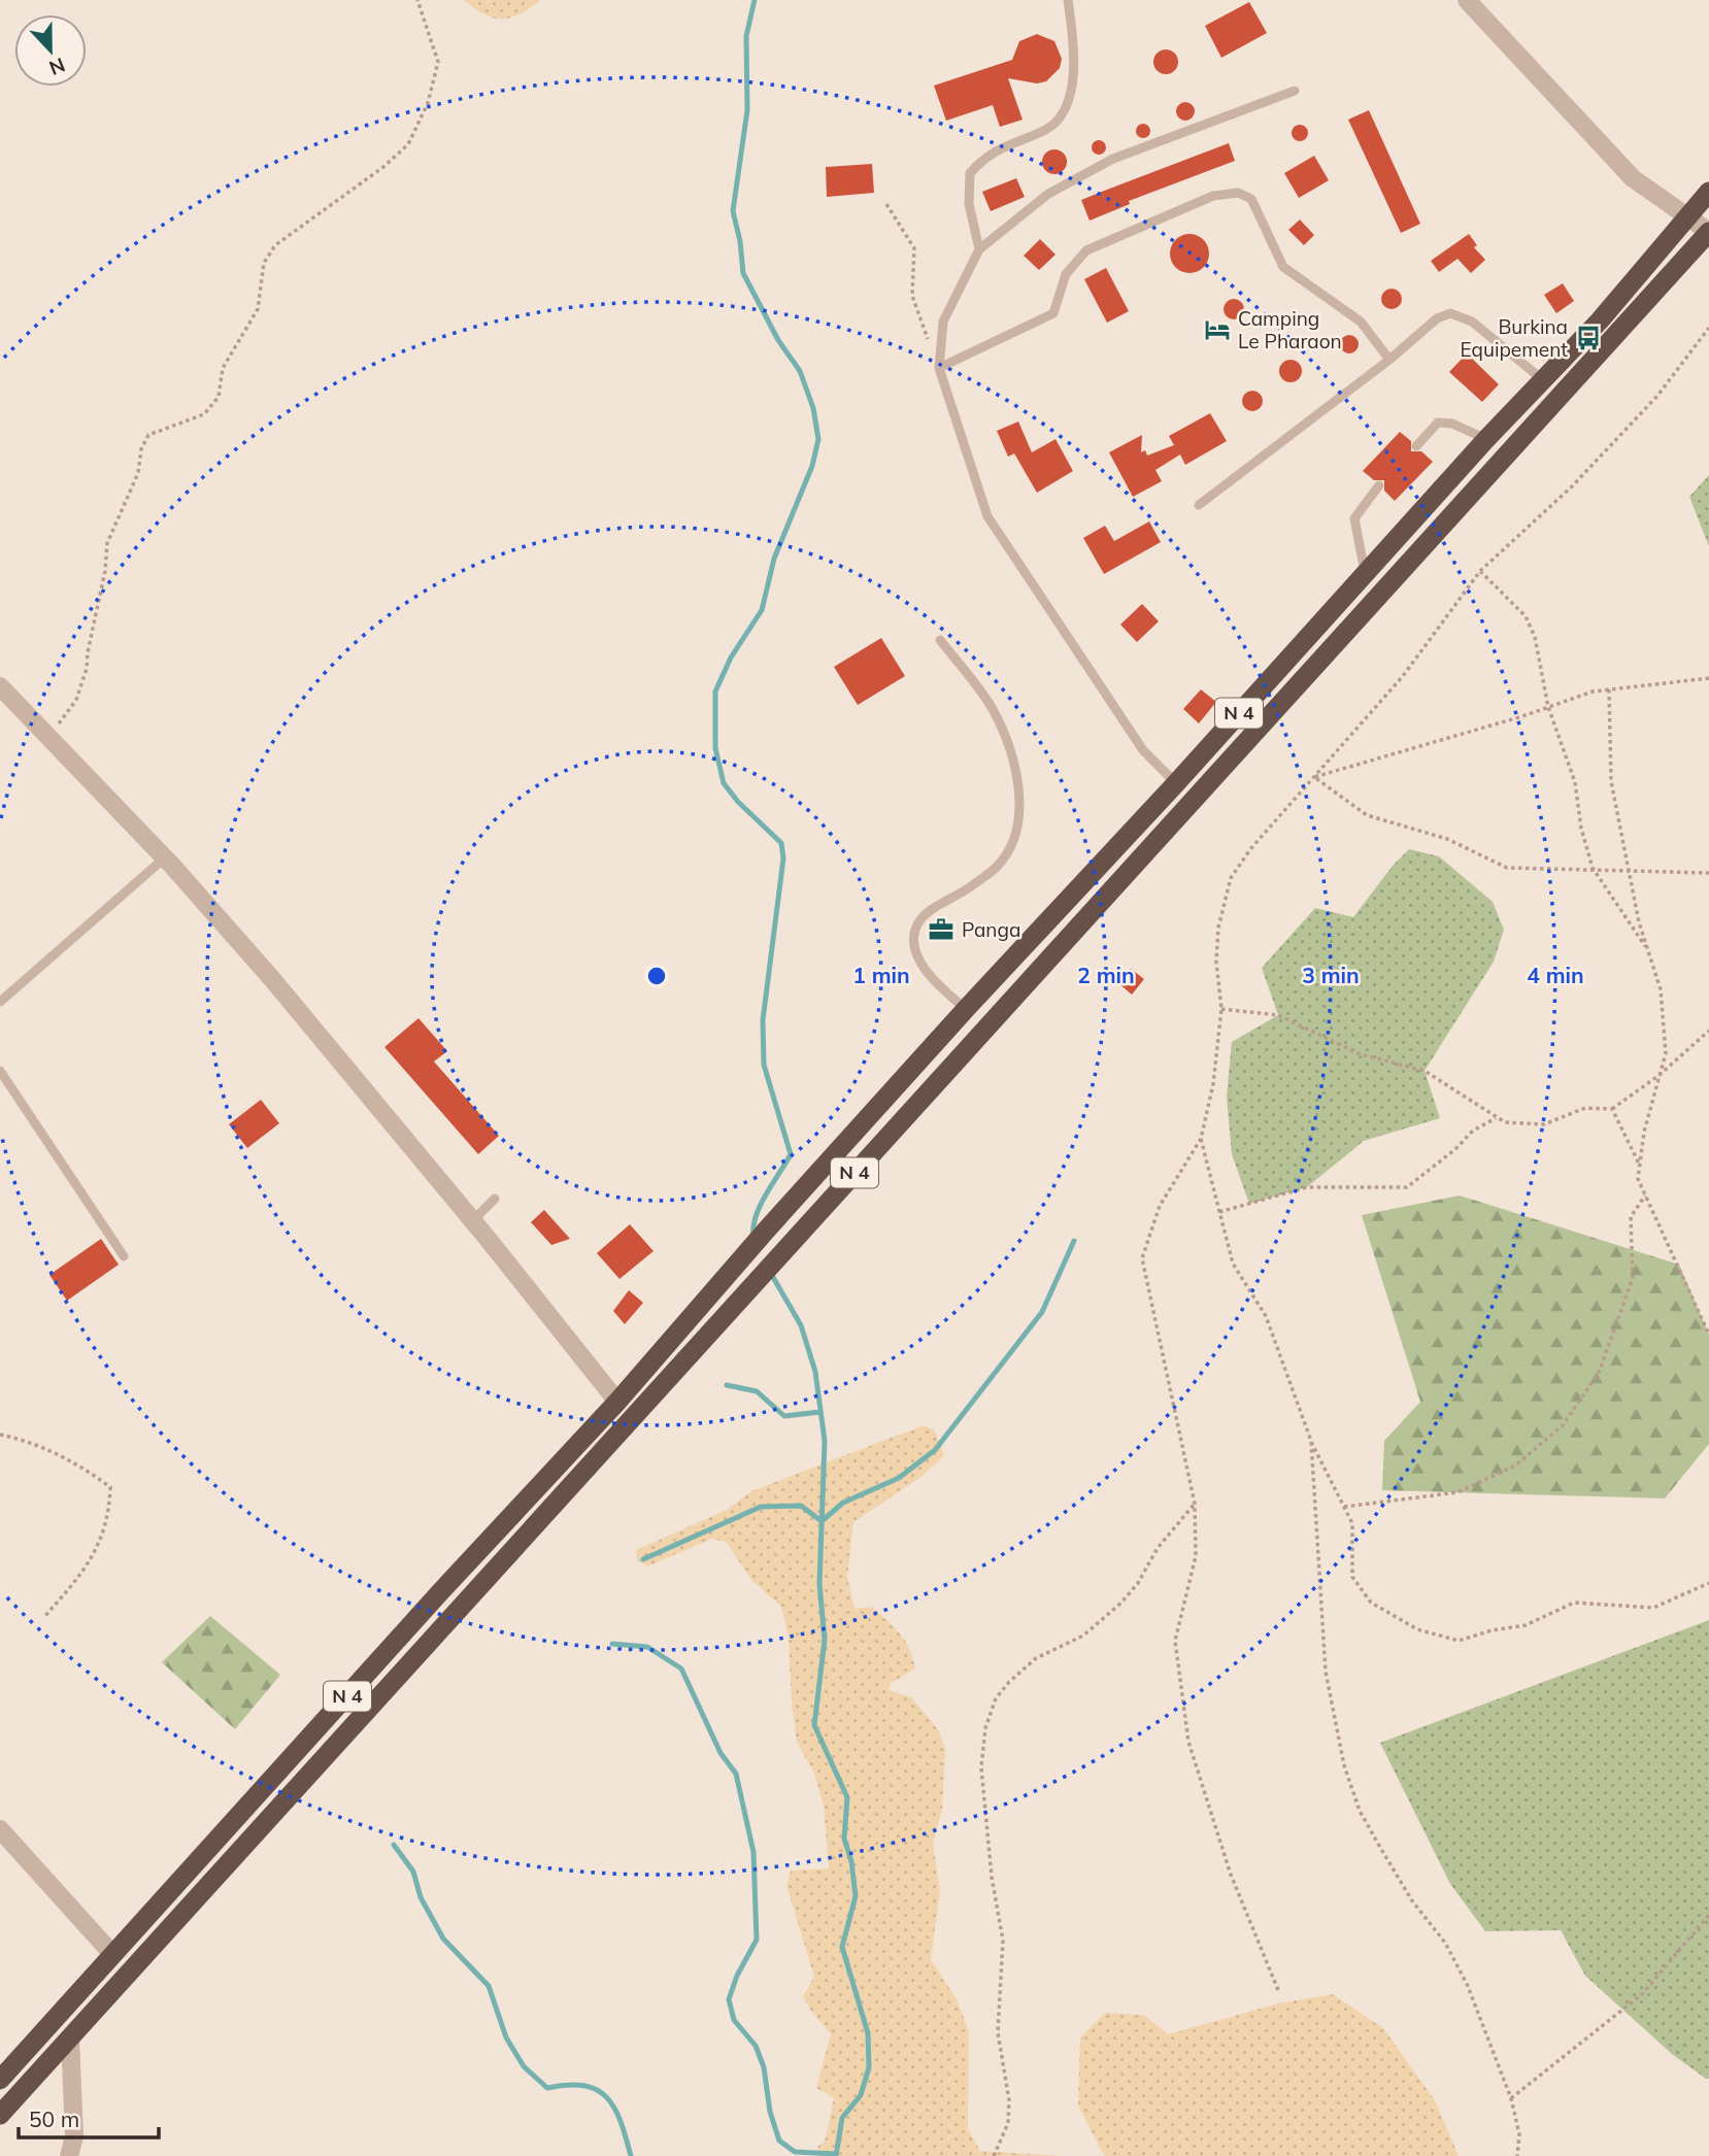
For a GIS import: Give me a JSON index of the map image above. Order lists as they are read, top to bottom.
{
  "streets": {
    "highway": ["N 4"]
  },
  "places": {
    "hotel": ["Camping Le Pharaon"],
    "bus stop": ["Burkina Equipement"],
    "office": ["Panga"]
  },
  "scale_bar": "50 m",
  "north": "bottom",
  "rings": [
    "1 min",
    "2 min",
    "3 min",
    "4 min"
  ]
}
